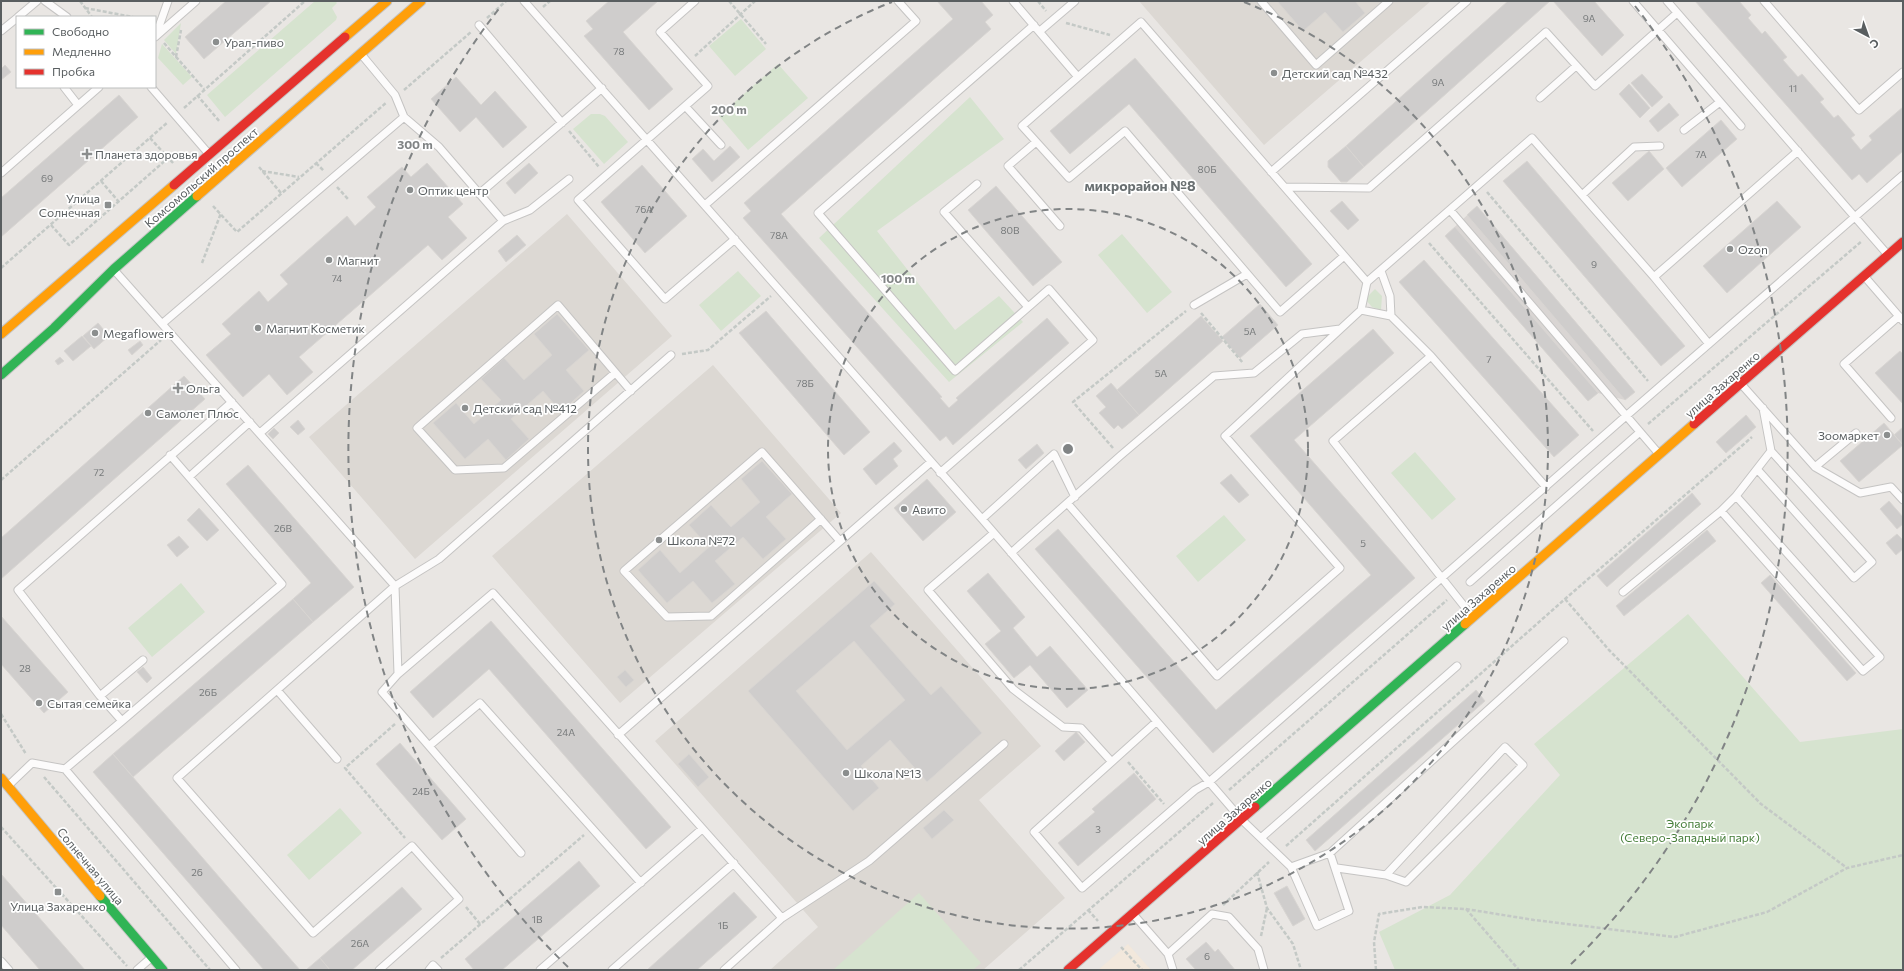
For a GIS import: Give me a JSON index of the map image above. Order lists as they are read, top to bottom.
{
  "streets": {
    "street": ["Комсомольский проспект", "улица Захаренко", "Солнечная улица"]
  },
  "districts": ["микрорайон №8"],
  "parks": ["Экопарк (Северо-Западный парк)"],
  "places": {
    "other": [
      "Урал-пиво",
      "Детский сад №432",
      "Оптик центр",
      "Ozon",
      "Магнит",
      "Магнит Косметик",
      "Megaflowers",
      "Детский сад №412",
      "Самолет Плюс",
      "Зоомаркет",
      "Авито",
      "Школа №72",
      "Сытая семейка",
      "Школа №13"
    ],
    "health": ["Планета здоровья", "Ольга"],
    "transit": ["Улица Солнечная", "Улица Захаренко"]
  },
  "house_numbers": [
    "9А",
    "78",
    "9А",
    "11",
    "7А",
    "80Б",
    "69",
    "76А",
    "80В",
    "78А",
    "9",
    "74",
    "5А",
    "7",
    "5А",
    "78Б",
    "72",
    "26В",
    "5",
    "28",
    "26Б",
    "24А",
    "24Б",
    "3",
    "26",
    "1В",
    "1Б",
    "26А",
    "6"
  ],
  "legend": ["Свободно", "Медленно", "Пробка"],
  "north": "bottom right",
  "rings": ["200 m", "300 m", "100 m"]
}
